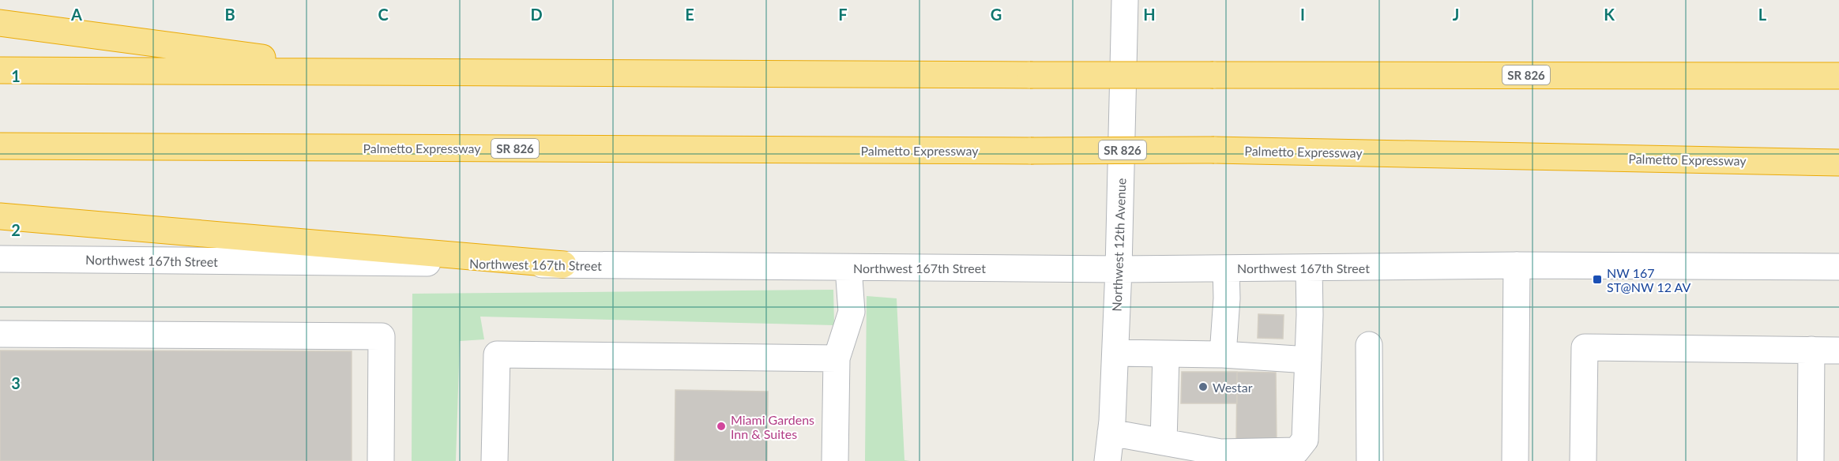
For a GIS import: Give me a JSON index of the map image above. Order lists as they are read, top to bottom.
{
  "streets": {
    "highway": ["SR 826", "Palmetto Expressway"],
    "street": ["Northwest 12th Avenue", "Northwest 167th Street"]
  },
  "crossings": [
    ["Northwest 12th Avenue", "Northwest 167th Street"]
  ],
  "places": {
    "transit": ["NW 167 ST@NW 12 AV"],
    "other": ["Westar", "Miami Gardens Inn & Suites"]
  },
  "grid": {
    "columns": [
      "A",
      "B",
      "C",
      "D",
      "E",
      "F",
      "G",
      "H",
      "I",
      "J",
      "K",
      "L"
    ],
    "rows": ["1", "2", "3"]
  }
}
